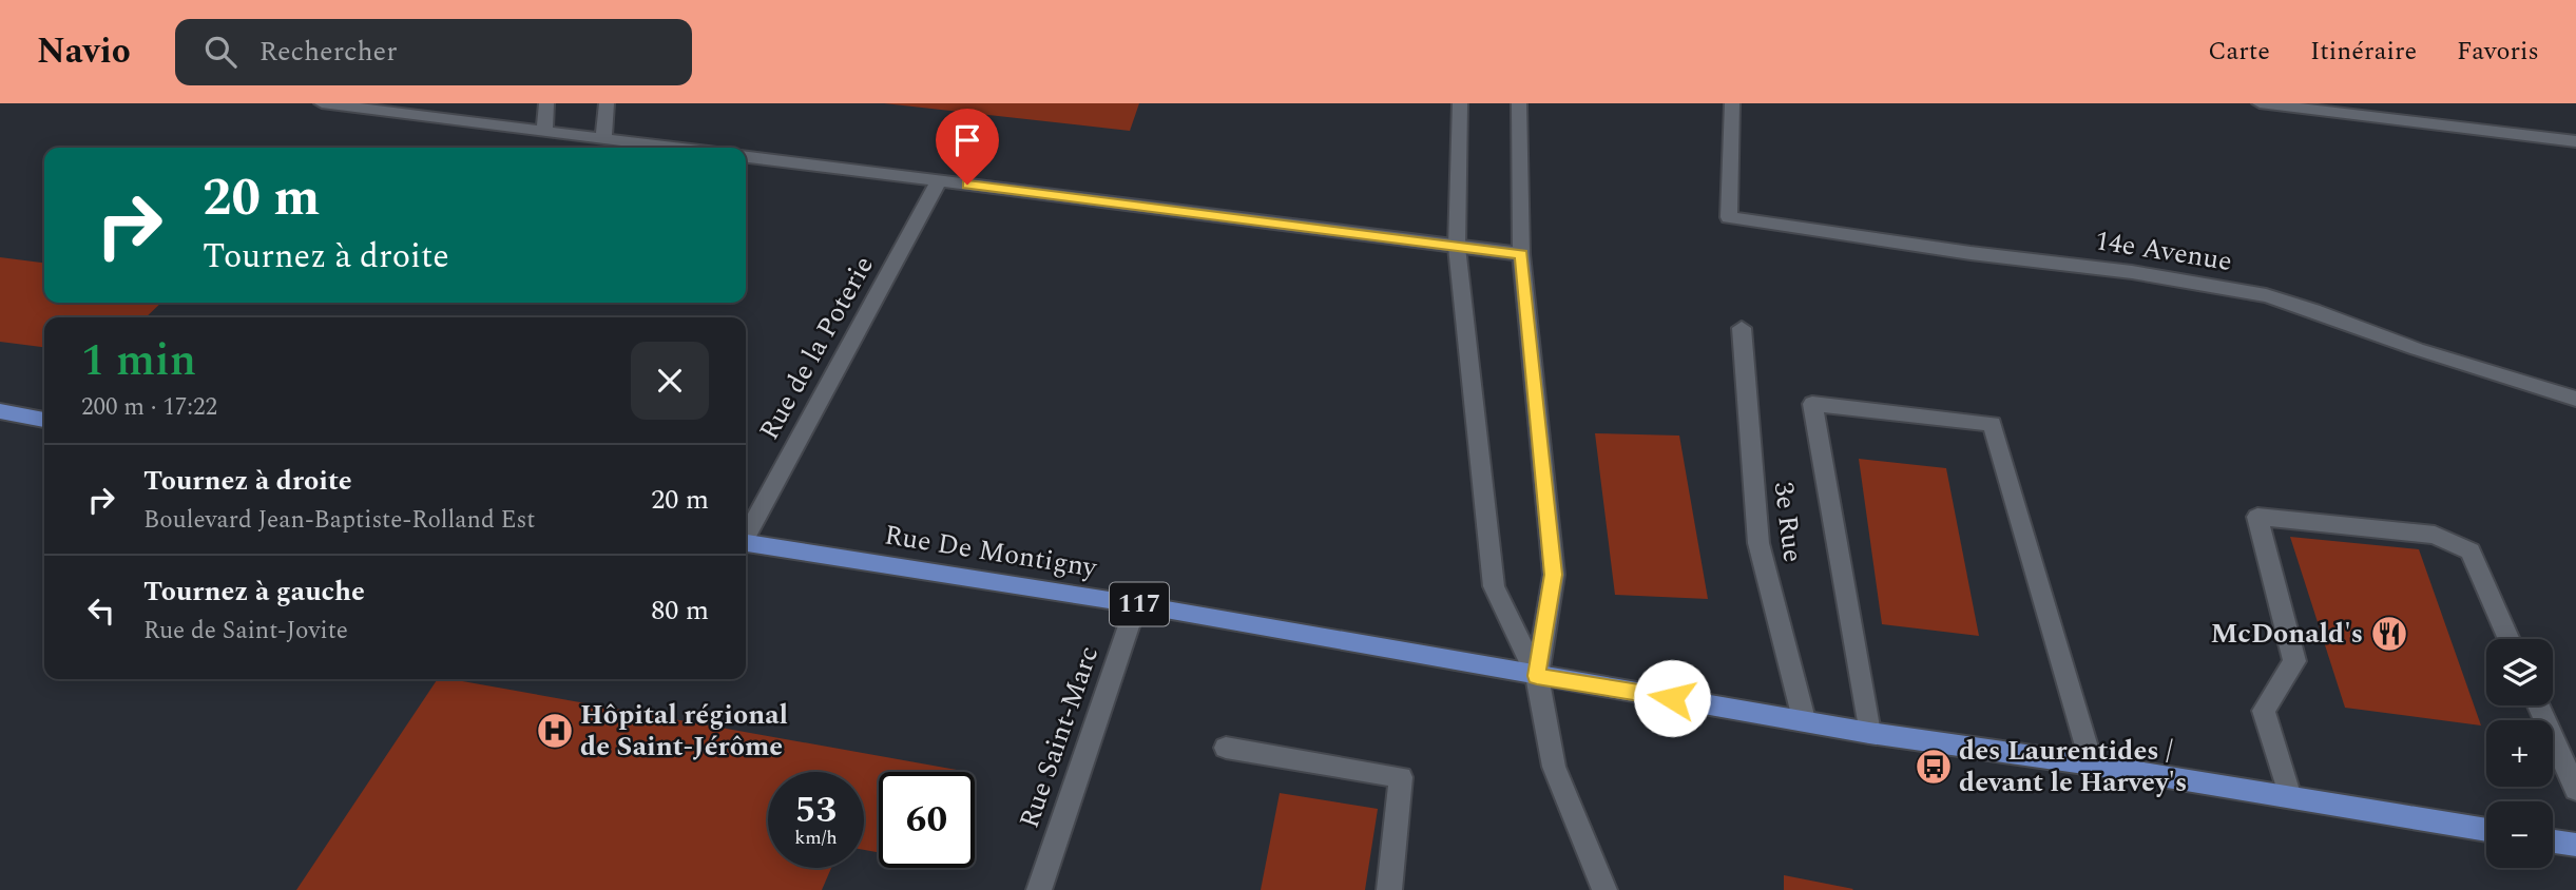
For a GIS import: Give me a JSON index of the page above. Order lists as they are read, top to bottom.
{
  "streets": {
    "main road": ["Rue De Montigny", "117"],
    "street": [
      "14e Avenue",
      "Rue de la Poterie",
      "3e Rue",
      "Rue Saint-Marc"
    ]
  },
  "crossings": [
    ["3e Rue", "117"],
    ["Rue De Montigny", "117"],
    ["Rue De Montigny", "Rue Saint-Marc"]
  ],
  "places": {
    "restaurant": ["McDonald's"],
    "hospital": ["Hôpital régional de Saint-Jérôme"],
    "bus stop": ["des Laurentides / devant le Harvey's"]
  },
  "page": {
    "header": "Navio",
    "search": "Rechercher",
    "nav": ["Carte", "Itinéraire", "Favoris"],
    "turn": ["20 m", "Tournez à droite"],
    "heading": ["1 min", "200 m · 17:22"],
    "list": [
      {
        "name": "Tournez à droite",
        "note": "Boulevard Jean-Baptiste-Rolland Est",
        "value": "20 m"
      },
      {
        "name": "Tournez à gauche",
        "note": "Rue de Saint-Jovite",
        "value": "80 m"
      }
    ],
    "map_buttons": ["+", "−"],
    "speed": "53 km/h",
    "limit": "60"
  }
}
